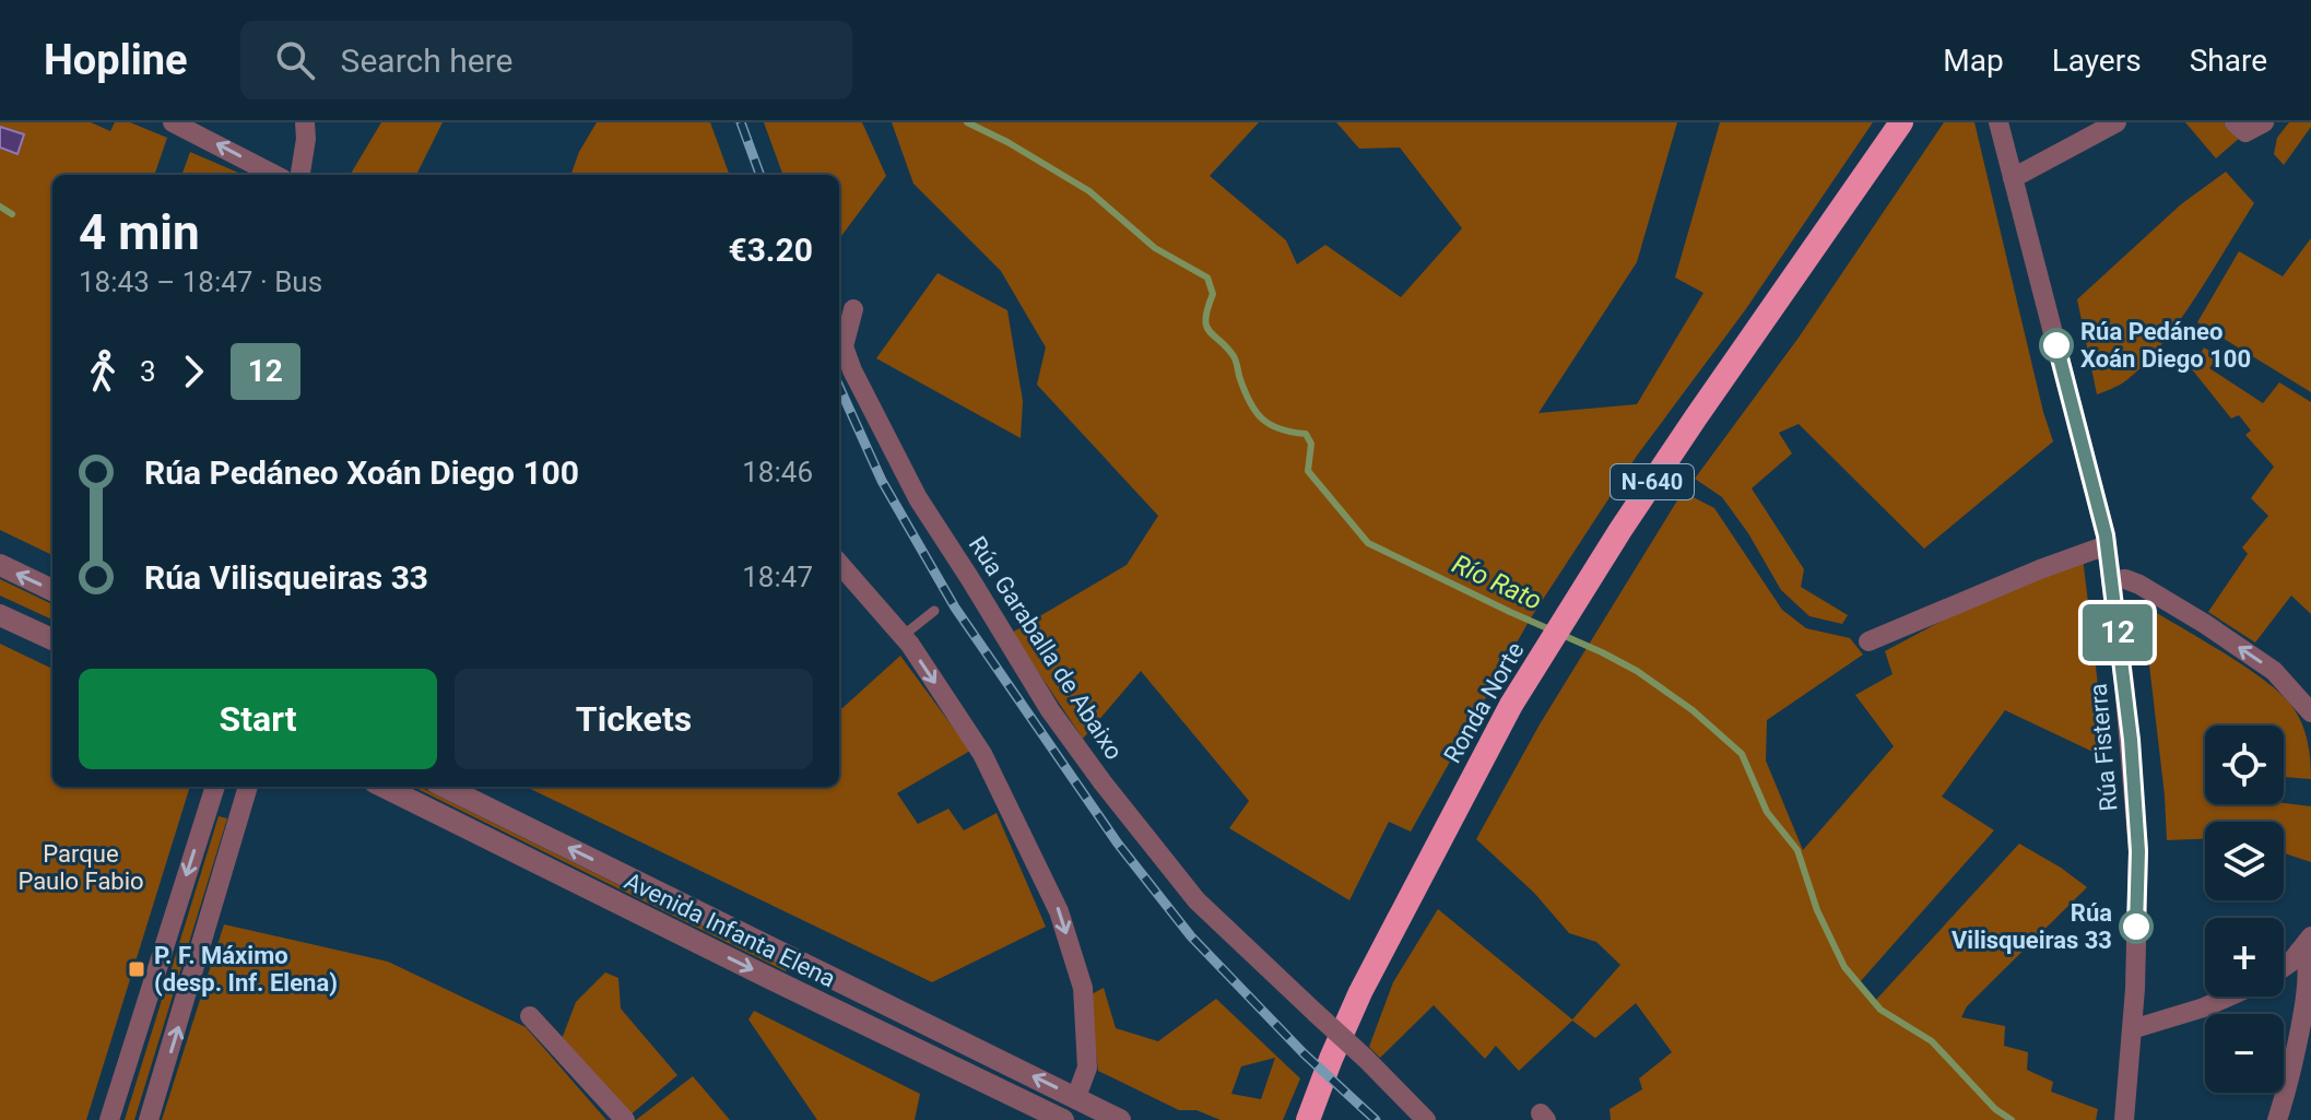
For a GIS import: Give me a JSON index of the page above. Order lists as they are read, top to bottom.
{
  "streets": {
    "highway": ["N-640", "Ronda Norte"],
    "street": ["Rúa Garaballa de Abaixo", "Rúa Fisterra", "Avenida Infanta Elena"]
  },
  "water": ["Río Rato"],
  "parks": ["Parque Paulo Fabio"],
  "places": {
    "other": ["Rúa Pedáneo Xoán Diego 100", "Rúa Vilisqueiras 33"],
    "transit": ["P. F. Máximo (desp. Inf. Elena)"]
  },
  "lines": ["bus line 12"],
  "page": {
    "header": "Hopline",
    "search": "Search here",
    "nav": ["Map", "Layers", "Share"],
    "on_map": "12",
    "heading": ["4 min", "18:43 – 18:47 · Bus", "€3.20"],
    "legs": ["3", "12"],
    "list": [
      {
        "name": "Rúa Pedáneo Xoán Diego 100",
        "value": "18:46"
      },
      {
        "name": "Rúa Vilisqueiras 33",
        "value": "18:47"
      }
    ],
    "buttons": ["Start", "Tickets"],
    "map_buttons": ["+", "−"]
  }
}
